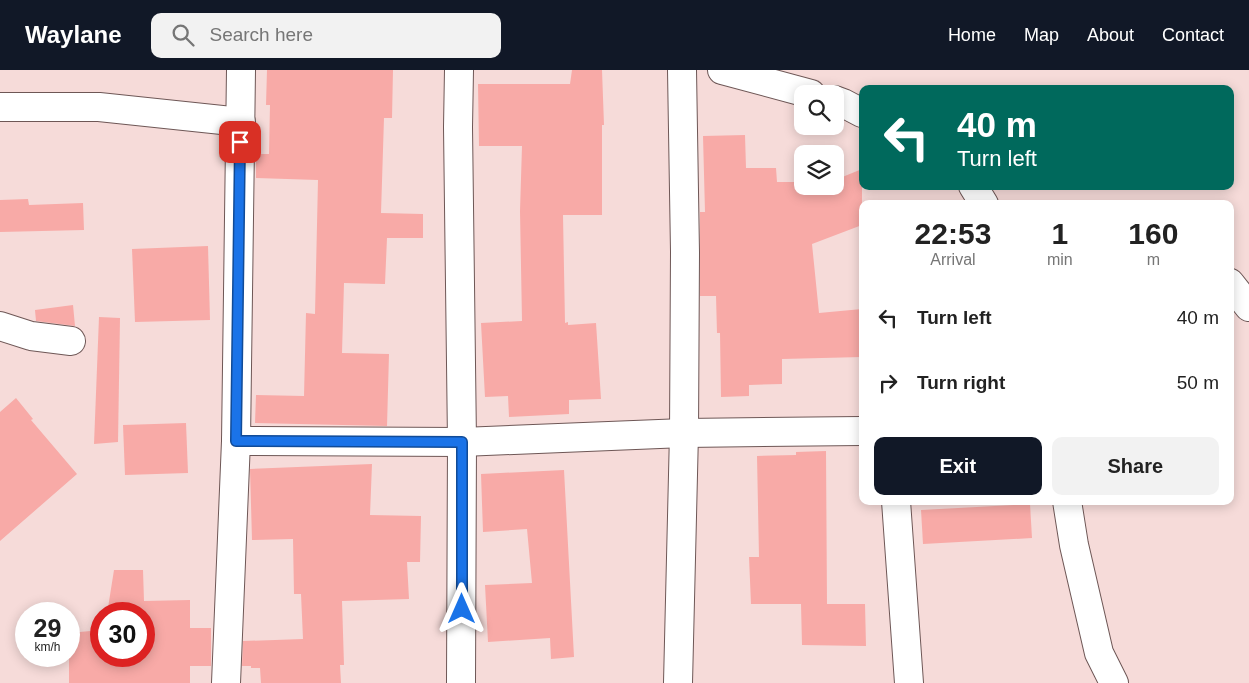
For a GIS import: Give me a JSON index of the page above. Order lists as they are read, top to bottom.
{
  "page": {
    "header": "Waylane",
    "search": "Search here",
    "nav": [
      "Home",
      "Map",
      "About",
      "Contact"
    ],
    "turn": ["40 m", "Turn left"],
    "eta": [
      "22:53",
      "Arrival",
      "1",
      "min",
      "160",
      "m"
    ],
    "list": [
      {
        "name": "Turn left",
        "value": "40 m"
      },
      {
        "name": "Turn right",
        "value": "50 m"
      }
    ],
    "buttons": ["Exit", "Share"],
    "speed": "29 km/h",
    "limit": "30"
  }
}
